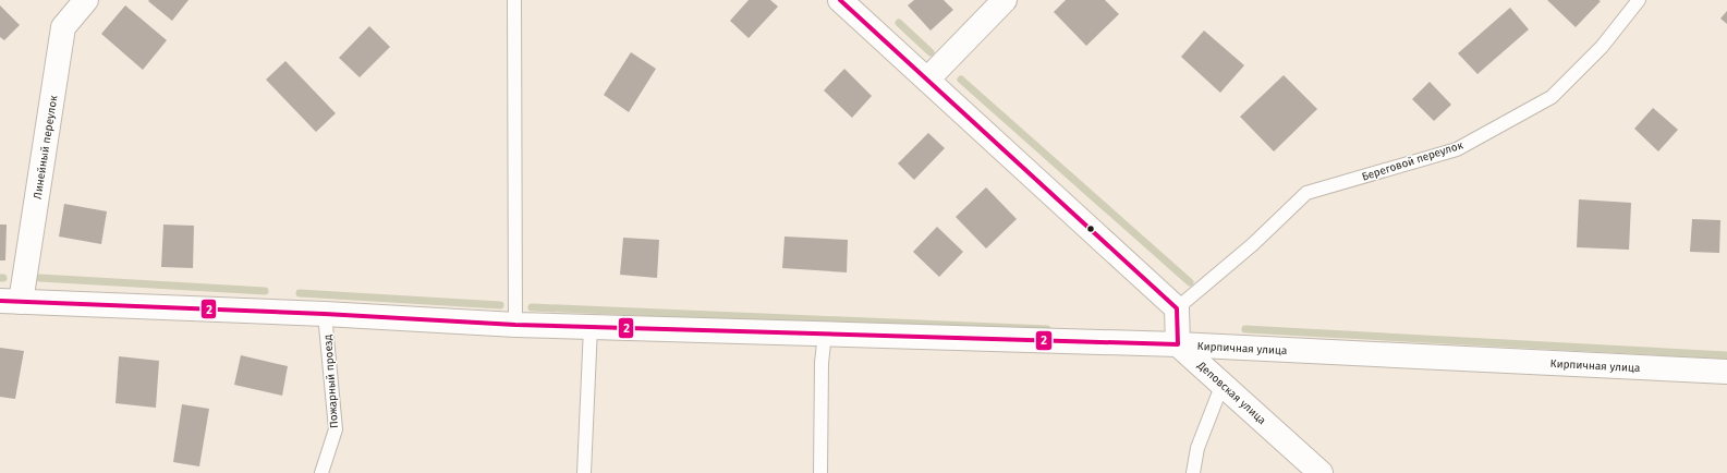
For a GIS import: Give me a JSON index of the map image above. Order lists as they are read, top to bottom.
{
  "streets": {
    "street": ["Линейный переулок", "Кирпичная улица", "Деповская улица"],
    "lane": ["Береговой переулок", "Пожарный проезд"]
  },
  "crossings": [
    ["Линейный переулок", "Кирпичная улица"],
    ["Кирпичная улица", "Пожарный проезд"],
    ["Кирпичная улица", "Деповская улица"]
  ],
  "lines": ["transit line 2"]
}
